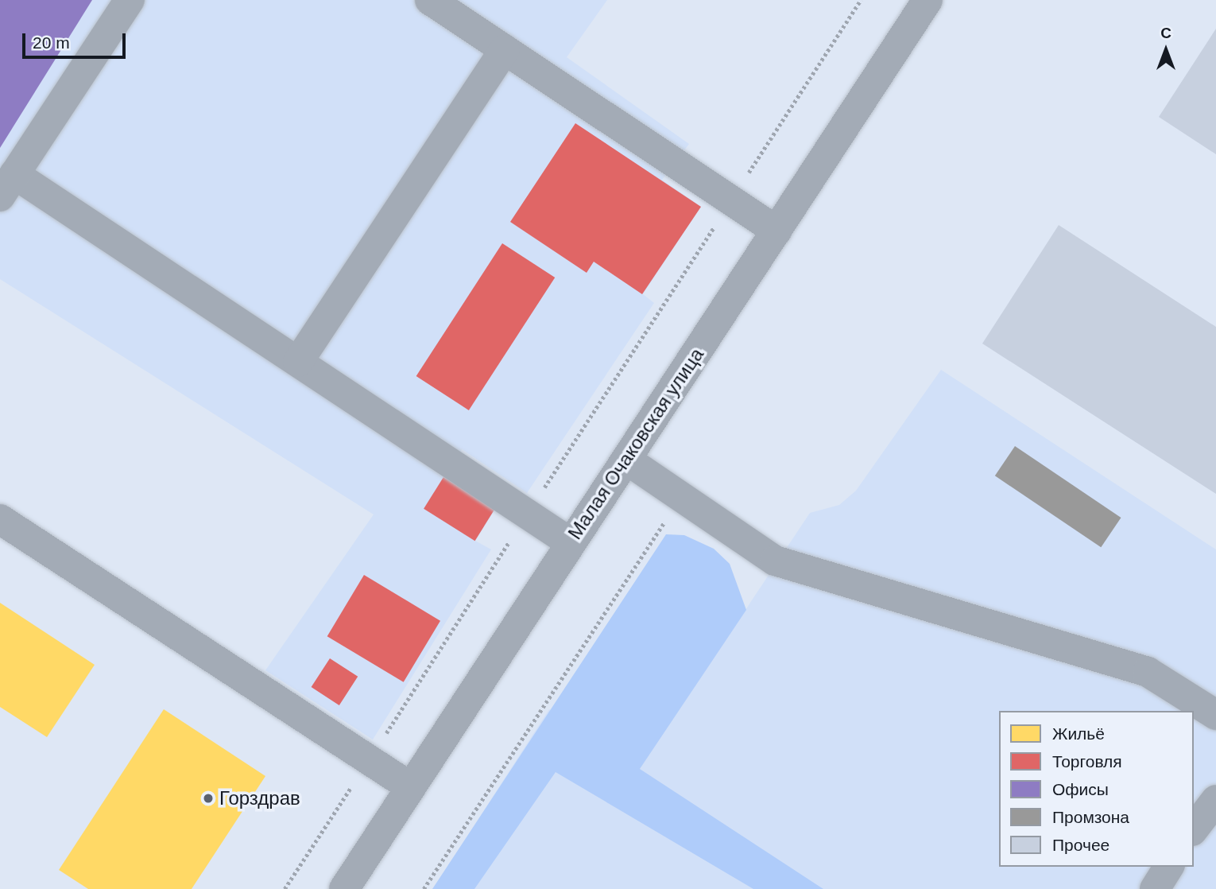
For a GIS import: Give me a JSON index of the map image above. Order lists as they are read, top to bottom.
{
  "streets": {
    "street": ["Малая Очаковская улица"]
  },
  "places": ["Горздрав"],
  "legend": [
    "Жильё",
    "Торговля",
    "Офисы",
    "Промзона",
    "Прочее"
  ],
  "scale_bar": "20 m",
  "north": "top"
}
